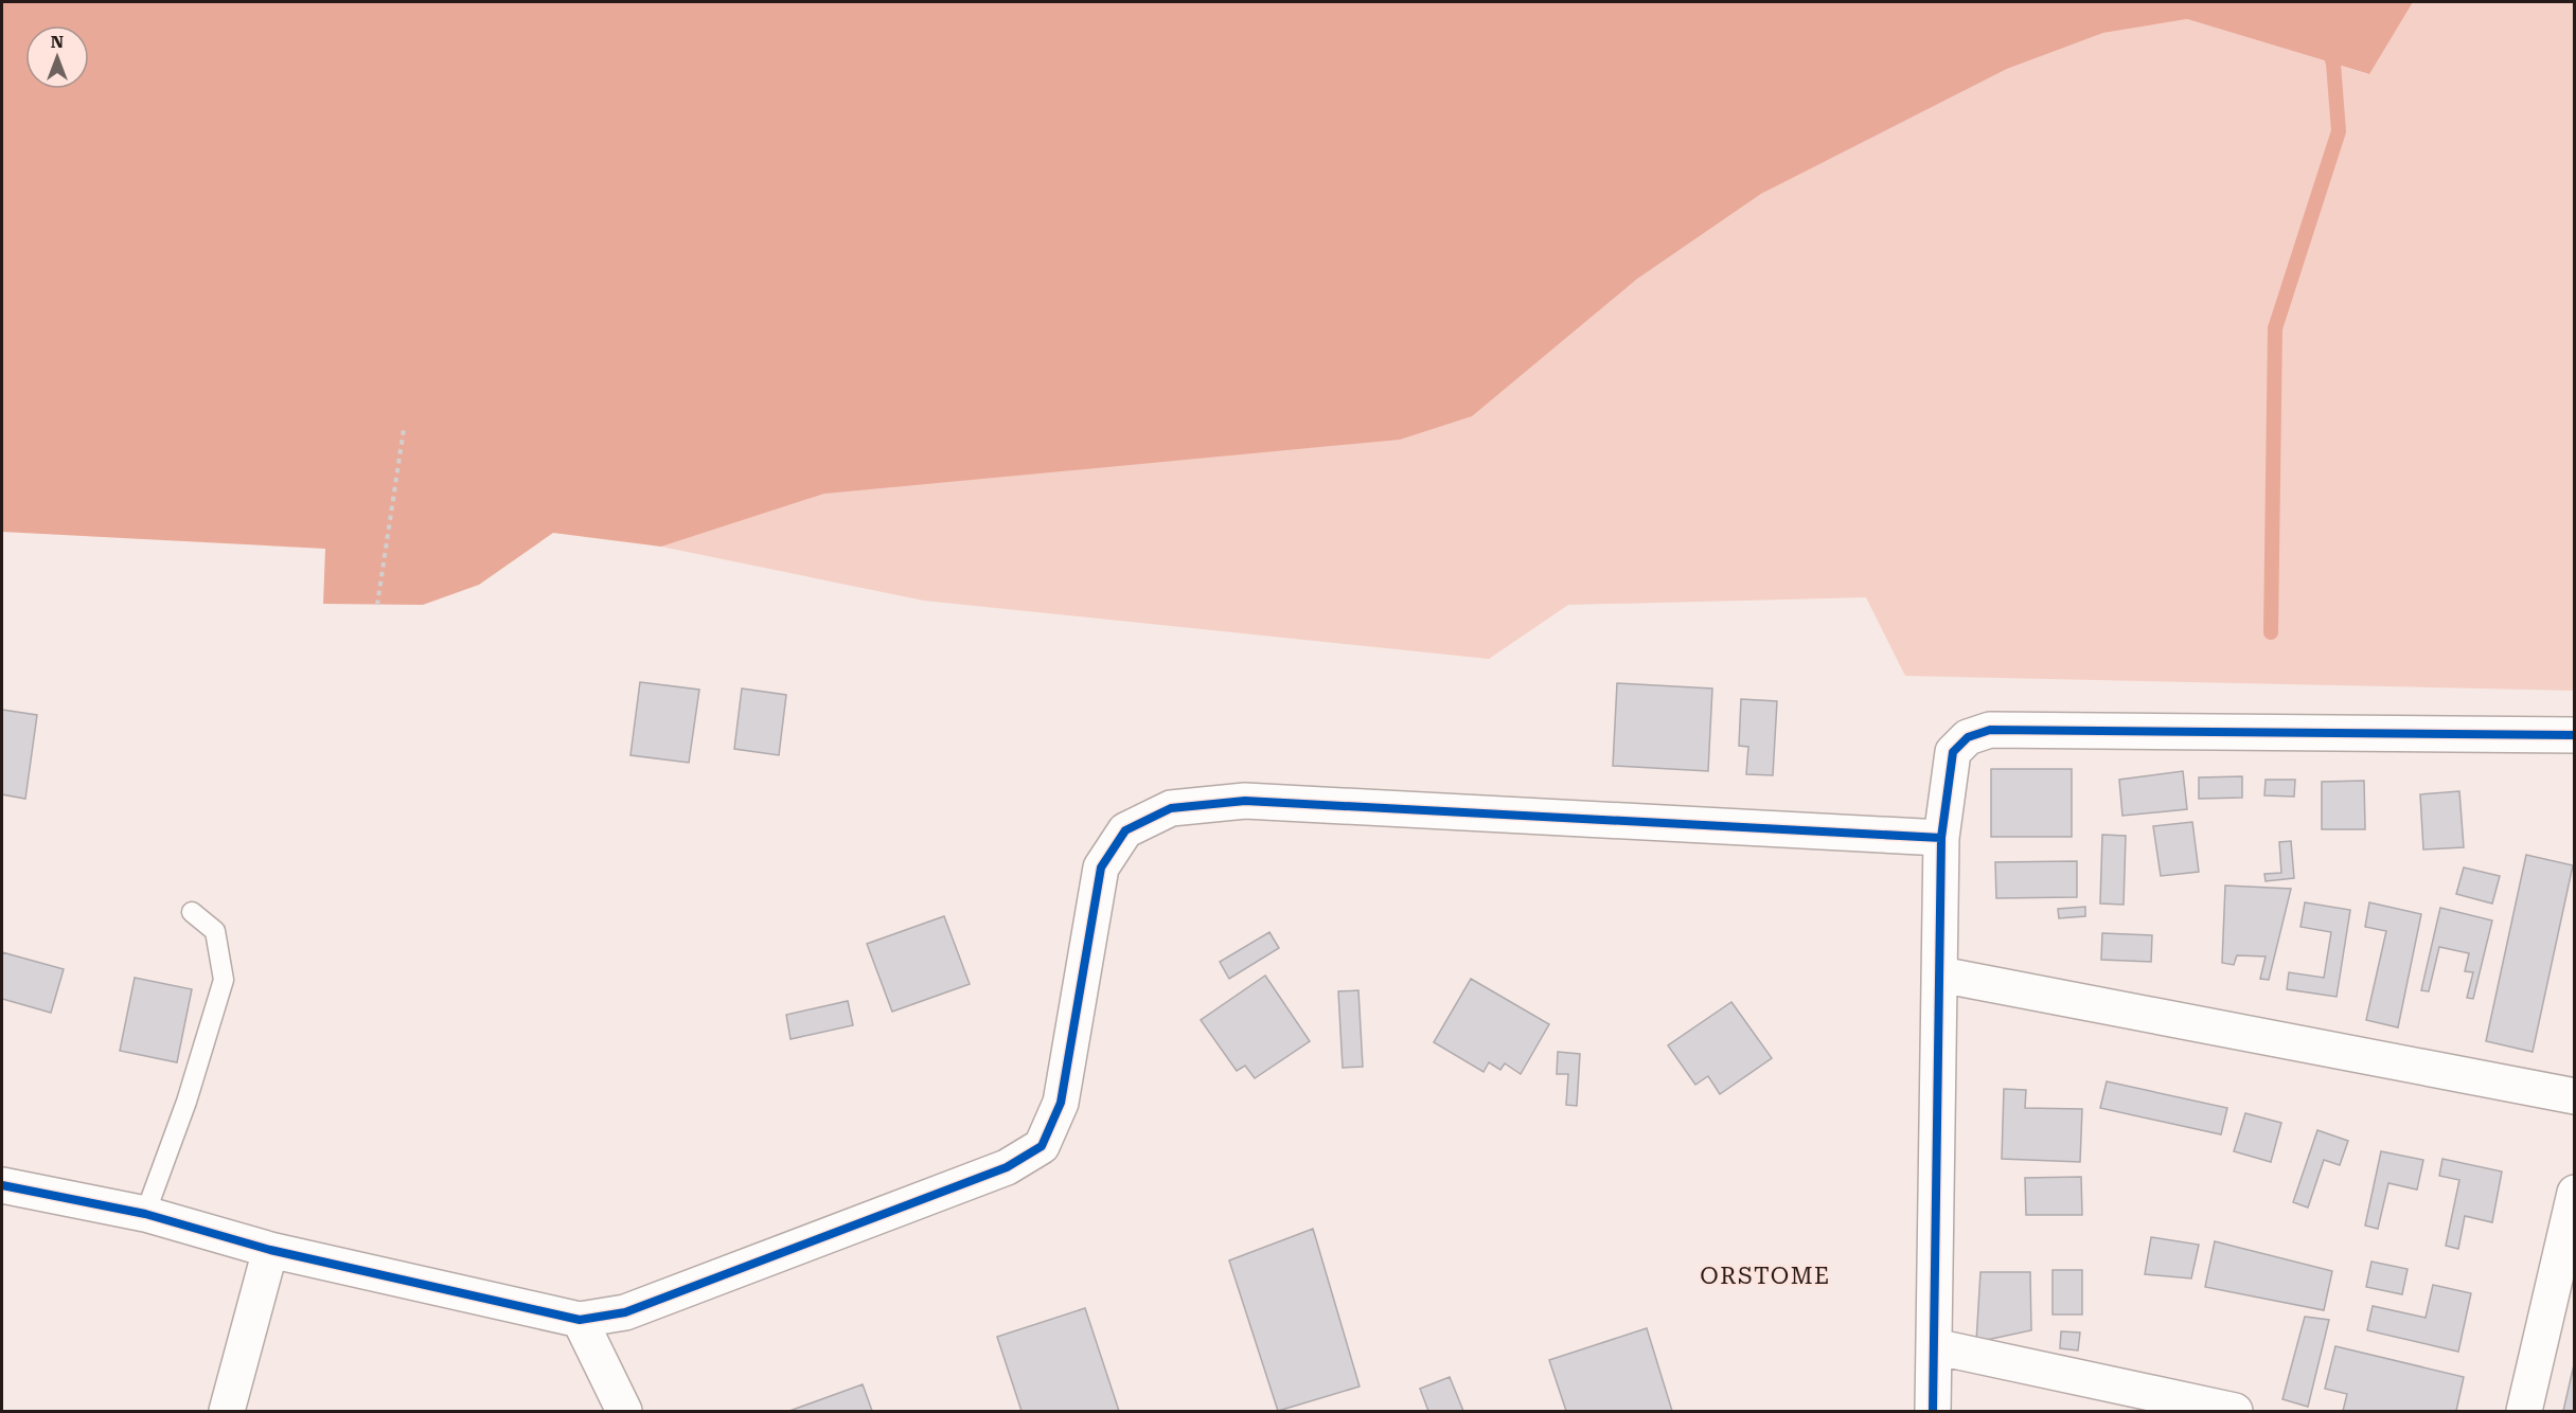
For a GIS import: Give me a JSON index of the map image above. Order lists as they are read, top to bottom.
{
  "districts": ["ORSTOME"],
  "north": "top"
}
